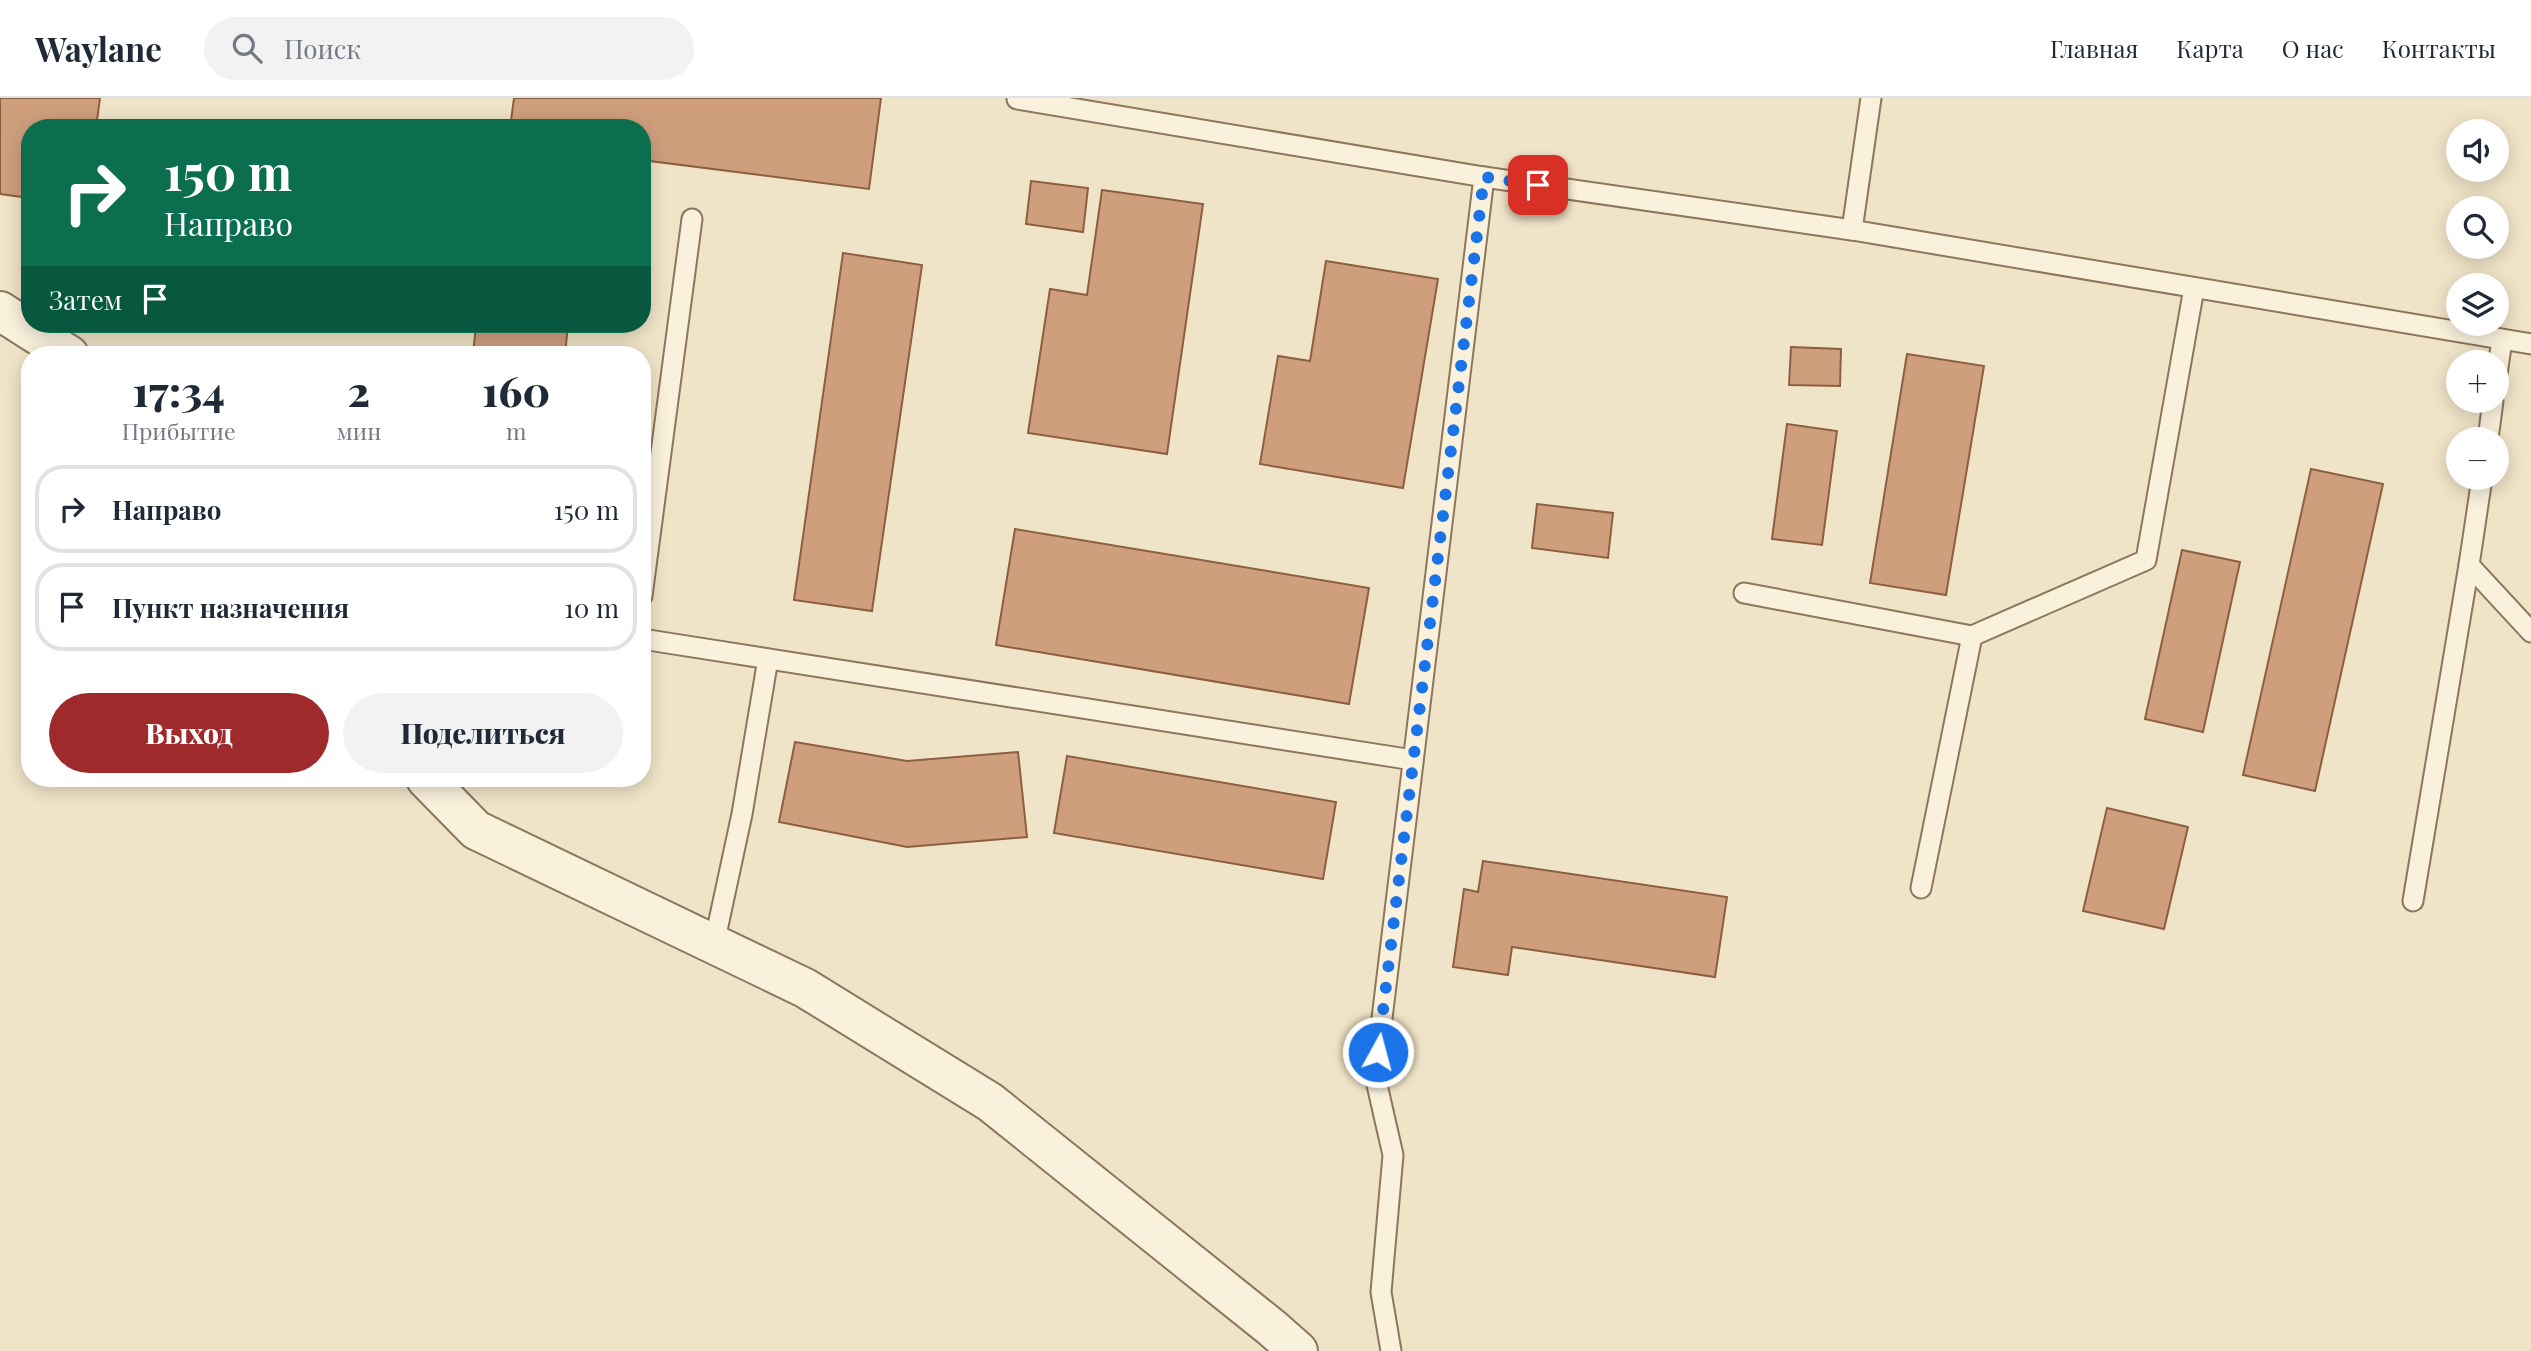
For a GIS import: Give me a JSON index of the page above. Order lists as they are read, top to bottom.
{
  "page": {
    "header": "Waylane",
    "search": "Поиск",
    "nav": [
      "Главная",
      "Карта",
      "О нас",
      "Контакты"
    ],
    "map_buttons": ["+", "−"],
    "turn": ["150 m", "Направо"],
    "then": "Затем",
    "eta": [
      "17:34",
      "Прибытие",
      "2",
      "мин",
      "160",
      "m"
    ],
    "list": [
      {
        "name": "Направо",
        "value": "150 m"
      },
      {
        "name": "Пункт назначения",
        "value": "10 m"
      }
    ],
    "buttons": ["Выход", "Поделиться"]
  }
}
